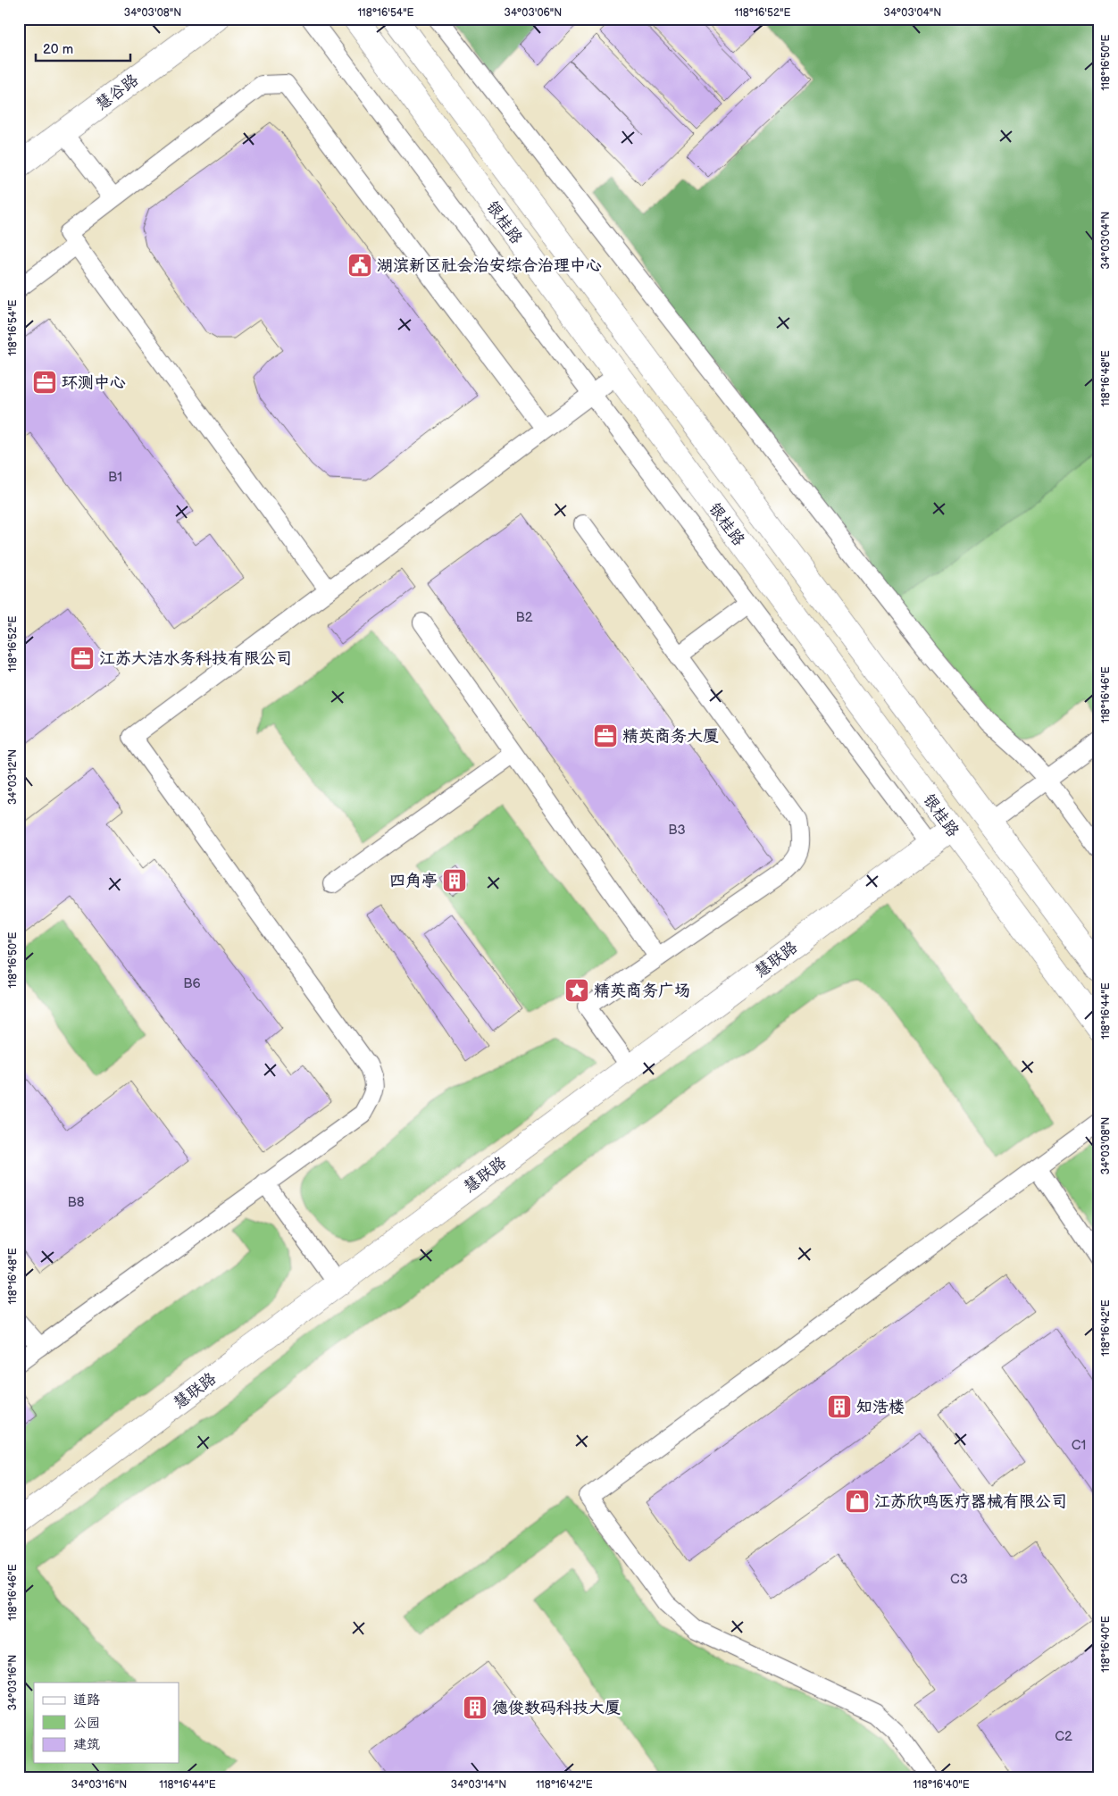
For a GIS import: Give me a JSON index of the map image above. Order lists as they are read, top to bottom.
{
  "streets": {
    "street": ["慧谷路", "银桂路", "慧联路"]
  },
  "crossings": [
    ["银桂路", "慧联路"]
  ],
  "places": {
    "public building": ["湖滨新区社会治安综合治理中心"],
    "office": ["环测中心", "江苏大洁水务科技有限公司", "精英商务大厦"],
    "building": ["四角亭", "知浩楼", "德俊数码科技大厦"],
    "place": ["精英商务广场"],
    "shop": ["江苏欣鸣医疗器械有限公司"]
  },
  "house_numbers": [
    "B1",
    "B2",
    "B3",
    "B6",
    "B8",
    "C1",
    "C3",
    "C2"
  ],
  "legend": ["道路", "公园", "建筑"],
  "scale_bar": "20 m",
  "coordinates": [
    "34°03'08\"N",
    "118°16'54\"E",
    "34°03'06\"N",
    "118°16'52\"E",
    "34°03'04\"N",
    "118°16'50\"E",
    "118°16'48\"E",
    "118°16'46\"E",
    "34°03'12\"N",
    "118°16'44\"E",
    "118°16'42\"E",
    "118°16'40\"E",
    "34°03'16\"N",
    "34°03'14\"N"
  ]
}
